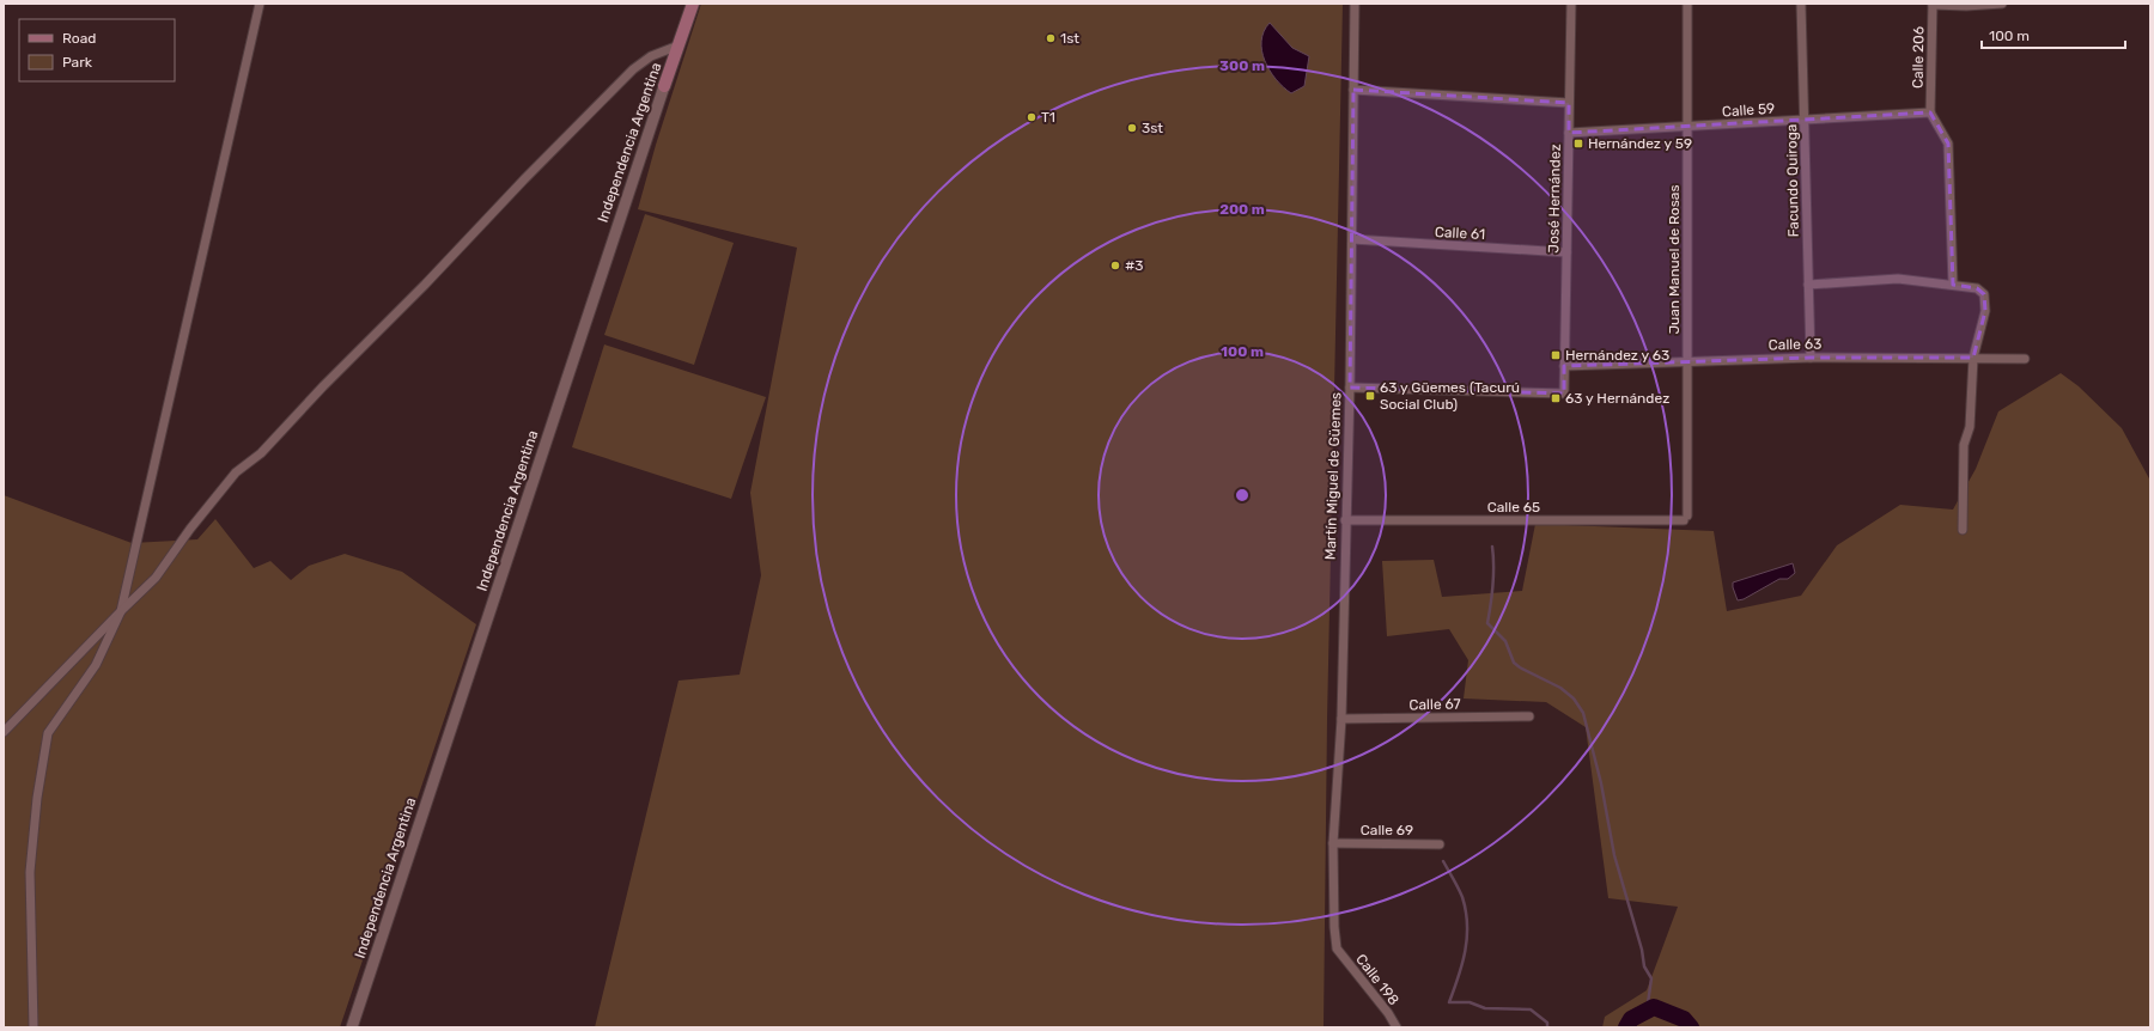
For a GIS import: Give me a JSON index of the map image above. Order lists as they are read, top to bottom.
{
  "streets": {
    "main road": ["Independencia Argentina"],
    "street": [
      "Calle 206",
      "Calle 59",
      "Facundo Quiroga",
      "José Hernández",
      "Calle 61",
      "Juan Manuel de Rosas",
      "Calle 63",
      "Martín Miguel de Güemes",
      "Calle 65",
      "Calle 67",
      "Calle 69",
      "Calle 198"
    ]
  },
  "crossings": [
    ["Calle 206", "Calle 59"],
    ["Calle 59", "Facundo Quiroga"],
    ["Calle 59", "José Hernández"],
    ["Calle 59", "Juan Manuel de Rosas"],
    ["Facundo Quiroga", "Calle 63"],
    ["José Hernández", "Calle 61"],
    ["José Hernández", "Calle 63"],
    ["José Hernández", "Martín Miguel de Güemes"],
    ["Calle 61", "Martín Miguel de Güemes"],
    ["Juan Manuel de Rosas", "Calle 63"],
    ["Juan Manuel de Rosas", "Calle 65"],
    ["Martín Miguel de Güemes", "Calle 65"],
    ["Martín Miguel de Güemes", "Calle 67"],
    ["Martín Miguel de Güemes", "Calle 69"],
    ["Martín Miguel de Güemes", "Calle 198"]
  ],
  "places": {
    "other": [
      "1st",
      "T1",
      "3st",
      "#3"
    ],
    "transit": [
      "Hernández y 59",
      "Hernández y 63",
      "63 y Güemes (Tacurú Social Club)",
      "63 y Hernández"
    ]
  },
  "legend": ["Road", "Park"],
  "scale_bar": "100 m",
  "rings": ["300 m", "200 m", "100 m"]
}
